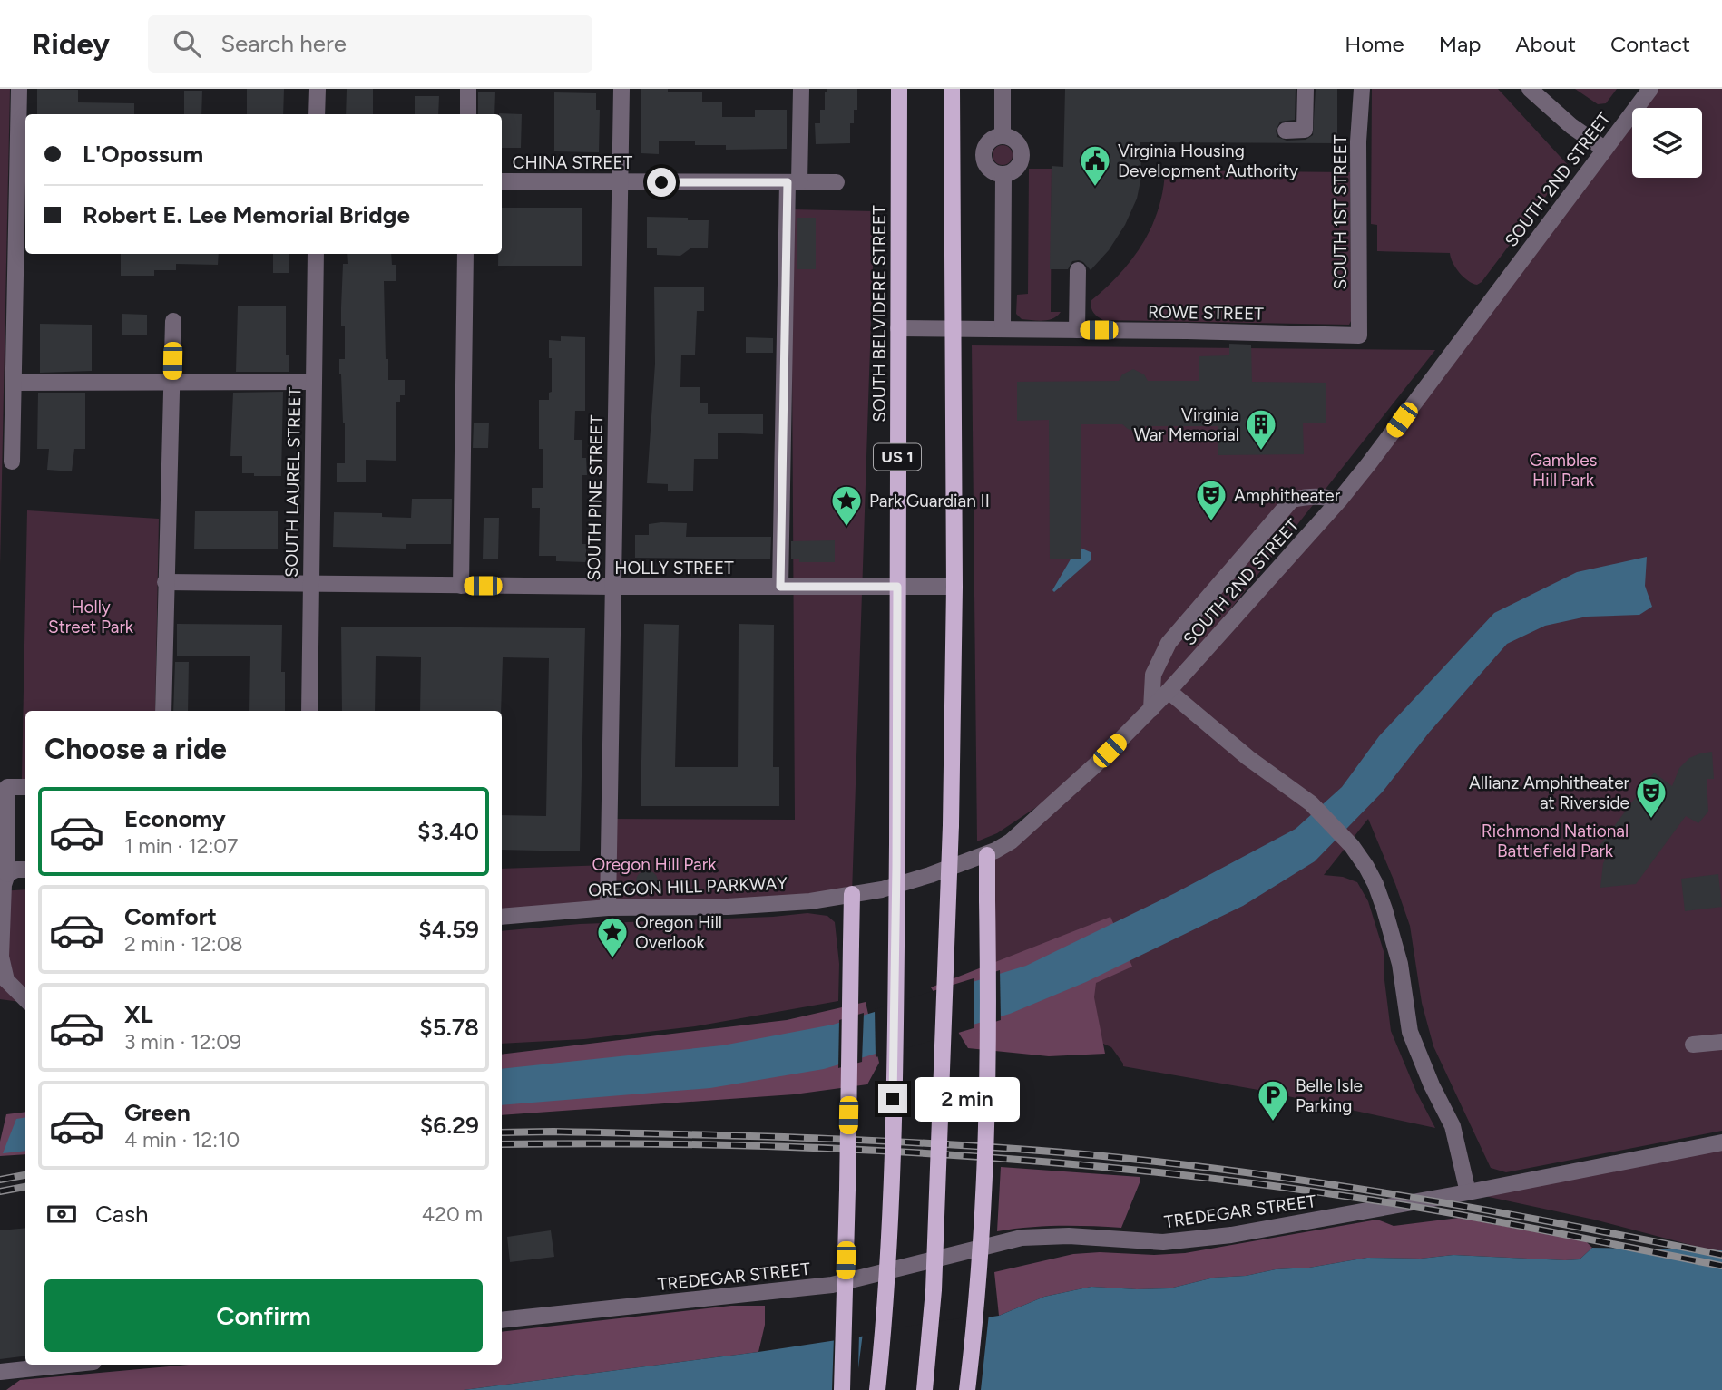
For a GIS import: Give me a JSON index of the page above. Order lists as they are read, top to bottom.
{
  "streets": {
    "main road": ["SOUTH BELVIDERE STREET", "US 1"],
    "street": [
      "CHINA STREET",
      "SOUTH 2ND STREET",
      "SOUTH 1ST STREET",
      "ROWE STREET",
      "SOUTH LAUREL STREET",
      "SOUTH PINE STREET",
      "HOLLY STREET",
      "OREGON HILL PARKWAY",
      "TREDEGAR STREET"
    ]
  },
  "crossings": [
    ["CHINA STREET", "SOUTH PINE STREET"],
    ["SOUTH 2ND STREET", "OREGON HILL PARKWAY"],
    ["SOUTH 1ST STREET", "ROWE STREET"],
    ["ROWE STREET", "SOUTH BELVIDERE STREET"],
    ["SOUTH BELVIDERE STREET", "HOLLY STREET"],
    ["SOUTH LAUREL STREET", "HOLLY STREET"],
    ["SOUTH PINE STREET", "HOLLY STREET"],
    ["SOUTH PINE STREET", "OREGON HILL PARKWAY"]
  ],
  "parks": [
    "Gambles Hill Park",
    "Holly Street Park",
    "Richmond National Battlefield Park",
    "Oregon Hill Park"
  ],
  "places": {
    "public building": ["Virginia Housing Development Authority"],
    "building": ["Virginia War Memorial"],
    "theatre": ["Amphitheater", "Allianz Amphitheater at Riverside"],
    "place": ["Park Guardian II", "Oregon Hill Overlook"],
    "parking": ["Belle Isle Parking"]
  },
  "page": {
    "header": "Ridey",
    "search": "Search here",
    "nav": [
      "Home",
      "Map",
      "About",
      "Contact"
    ],
    "banner": ["L'Opossum", "Robert E. Lee Memorial Bridge"],
    "heading": "Choose a ride",
    "list": [
      {
        "name": "Economy",
        "note": "1 min · 12:07",
        "value": "$3.40"
      },
      {
        "name": "Comfort",
        "note": "2 min · 12:08",
        "value": "$4.59"
      },
      {
        "name": "XL",
        "note": "3 min · 12:09",
        "value": "$5.78"
      },
      {
        "name": "Green",
        "note": "4 min · 12:10",
        "value": "$6.29"
      }
    ],
    "bubble": "2 min",
    "pay": ["Cash", "420 m"],
    "buttons": "Confirm"
  }
}
